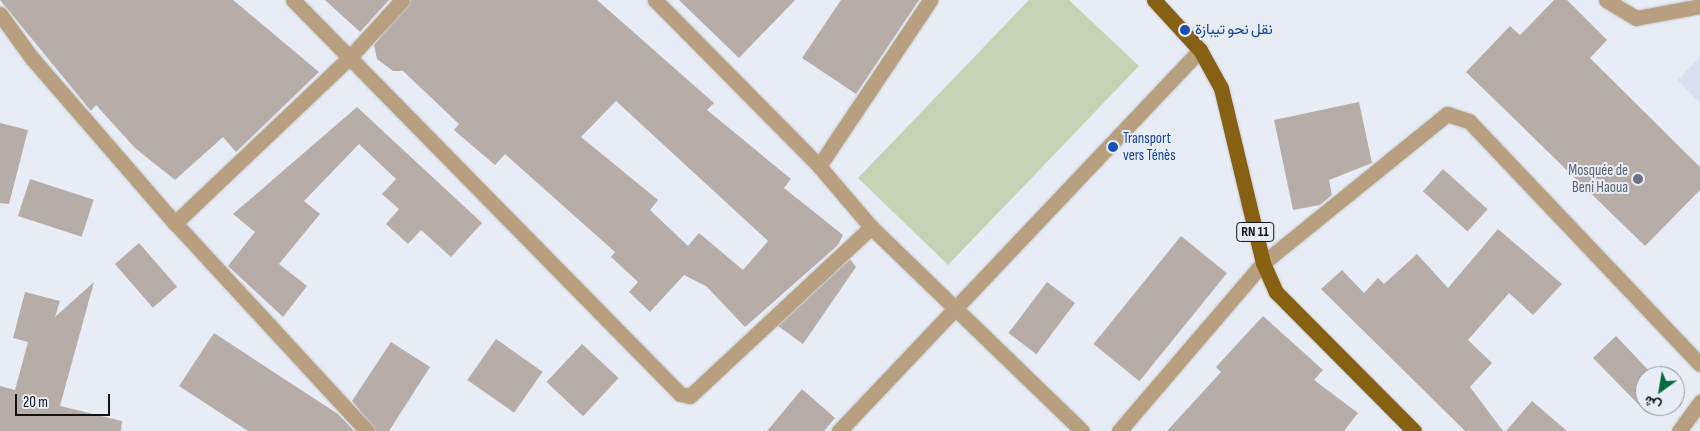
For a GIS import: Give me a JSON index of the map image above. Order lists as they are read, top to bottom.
{
  "streets": {
    "main road": ["RN 11"]
  },
  "places": ["نقل نحو تيبازة", "Transport vers Ténès", "Mosquée de Beni Haoua"],
  "scale_bar": "20 m",
  "north": "bottom left"
}
